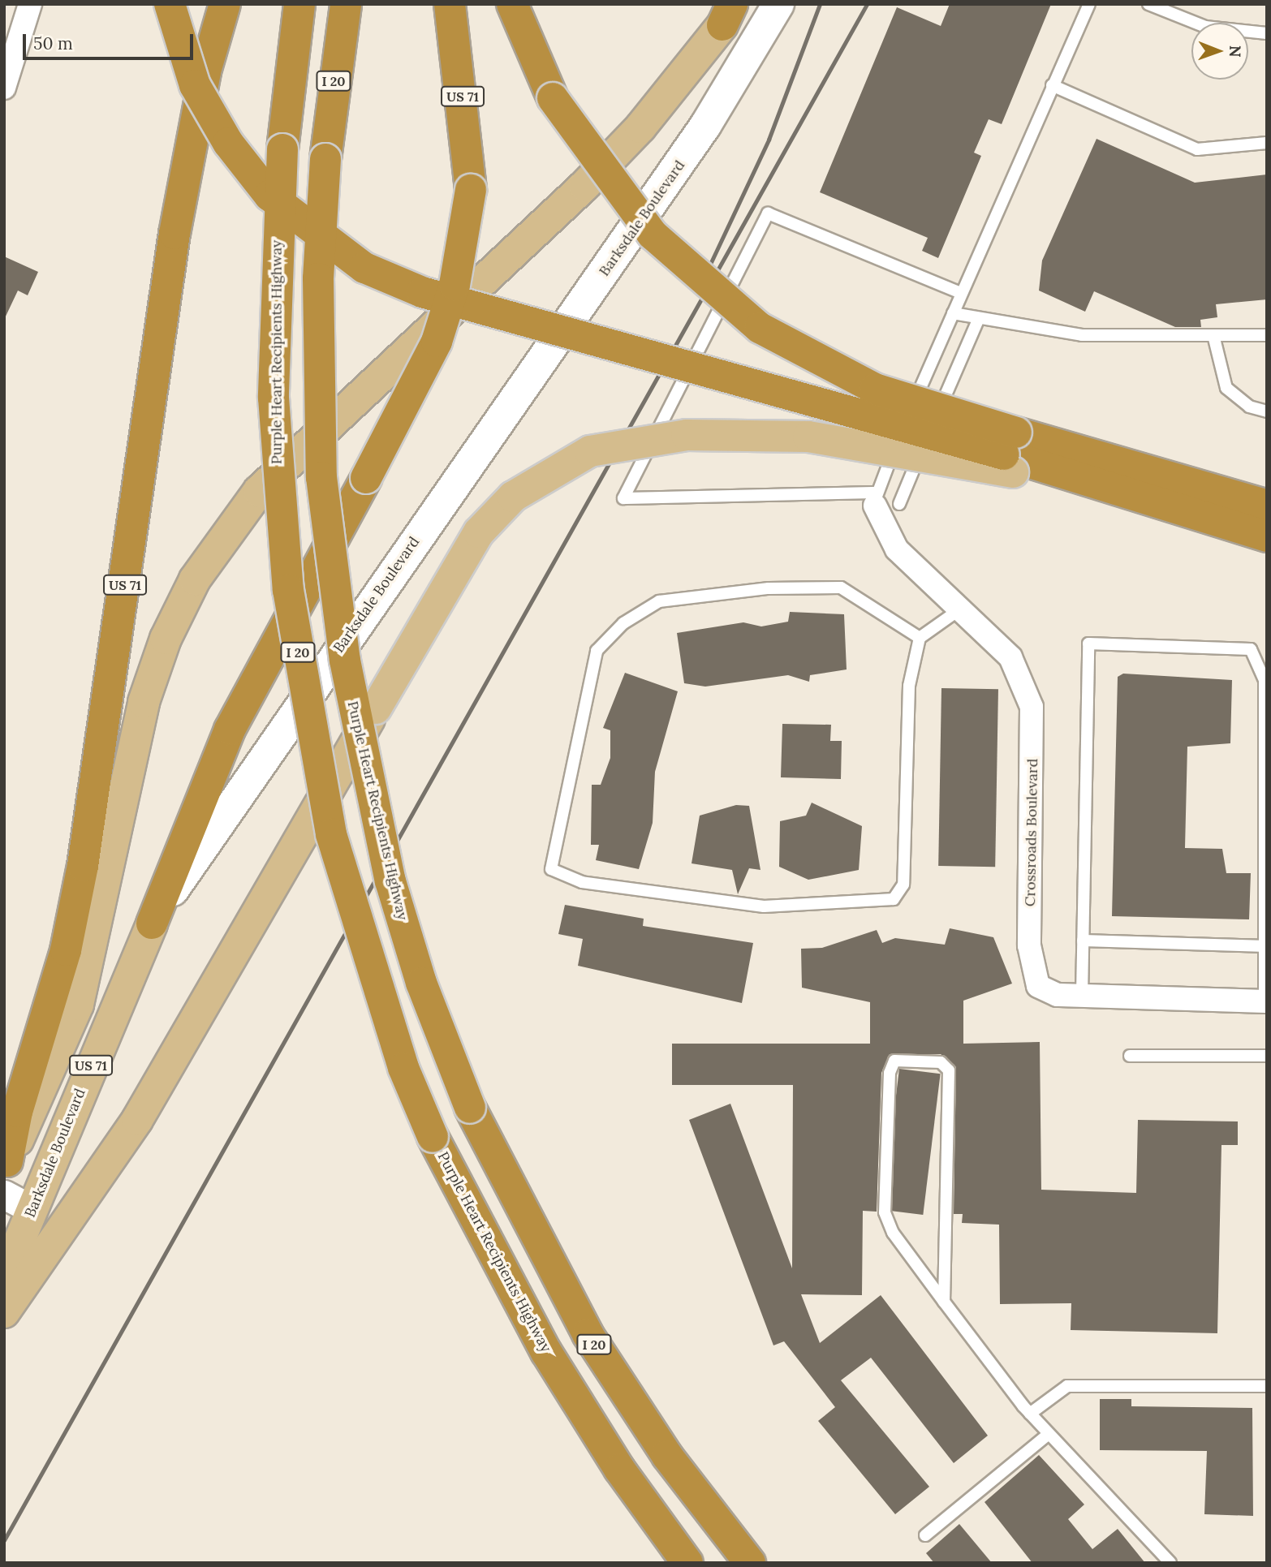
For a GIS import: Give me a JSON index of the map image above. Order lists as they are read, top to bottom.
{
  "streets": {
    "highway": ["I 20", "US 71", "Purple Heart Recipients Highway"],
    "main road": ["Barksdale Boulevard"],
    "street": ["Crossroads Boulevard"]
  },
  "crossings": [
    ["US 71", "Barksdale Boulevard"]
  ],
  "scale_bar": "50 m",
  "north": "right"
}
